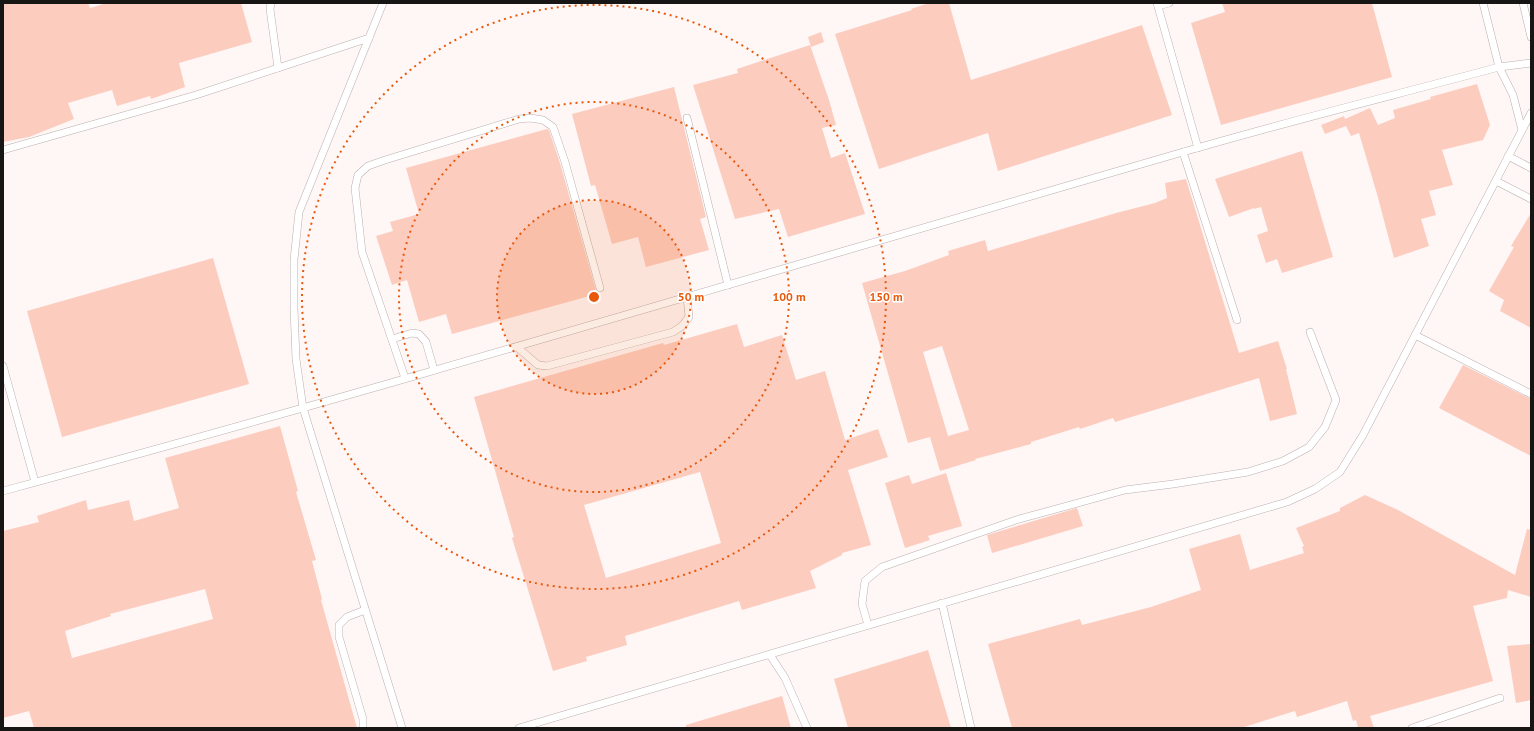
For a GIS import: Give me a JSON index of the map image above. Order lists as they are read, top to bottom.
{
  "rings": ["50 m", "100 m", "150 m"]
}
